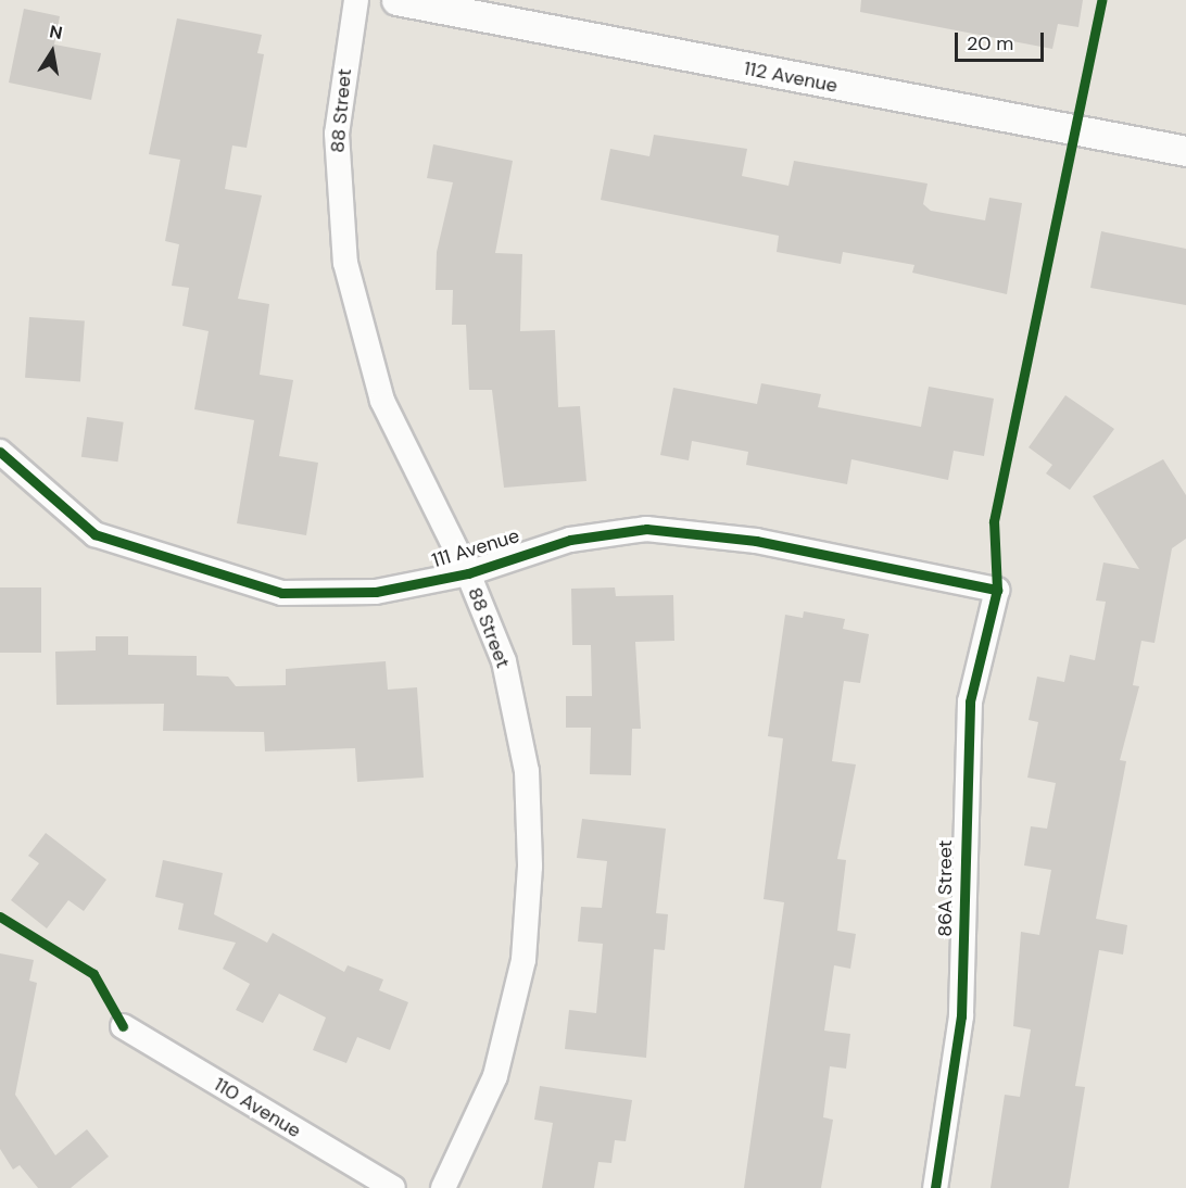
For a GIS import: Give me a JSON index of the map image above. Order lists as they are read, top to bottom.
{
  "streets": {
    "street": [
      "112 Avenue",
      "88 Street",
      "111 Avenue",
      "86A Street",
      "110 Avenue"
    ]
  },
  "crossings": [
    ["88 Street", "111 Avenue"],
    ["111 Avenue", "86A Street"]
  ],
  "scale_bar": "20 m",
  "north": "top"
}
